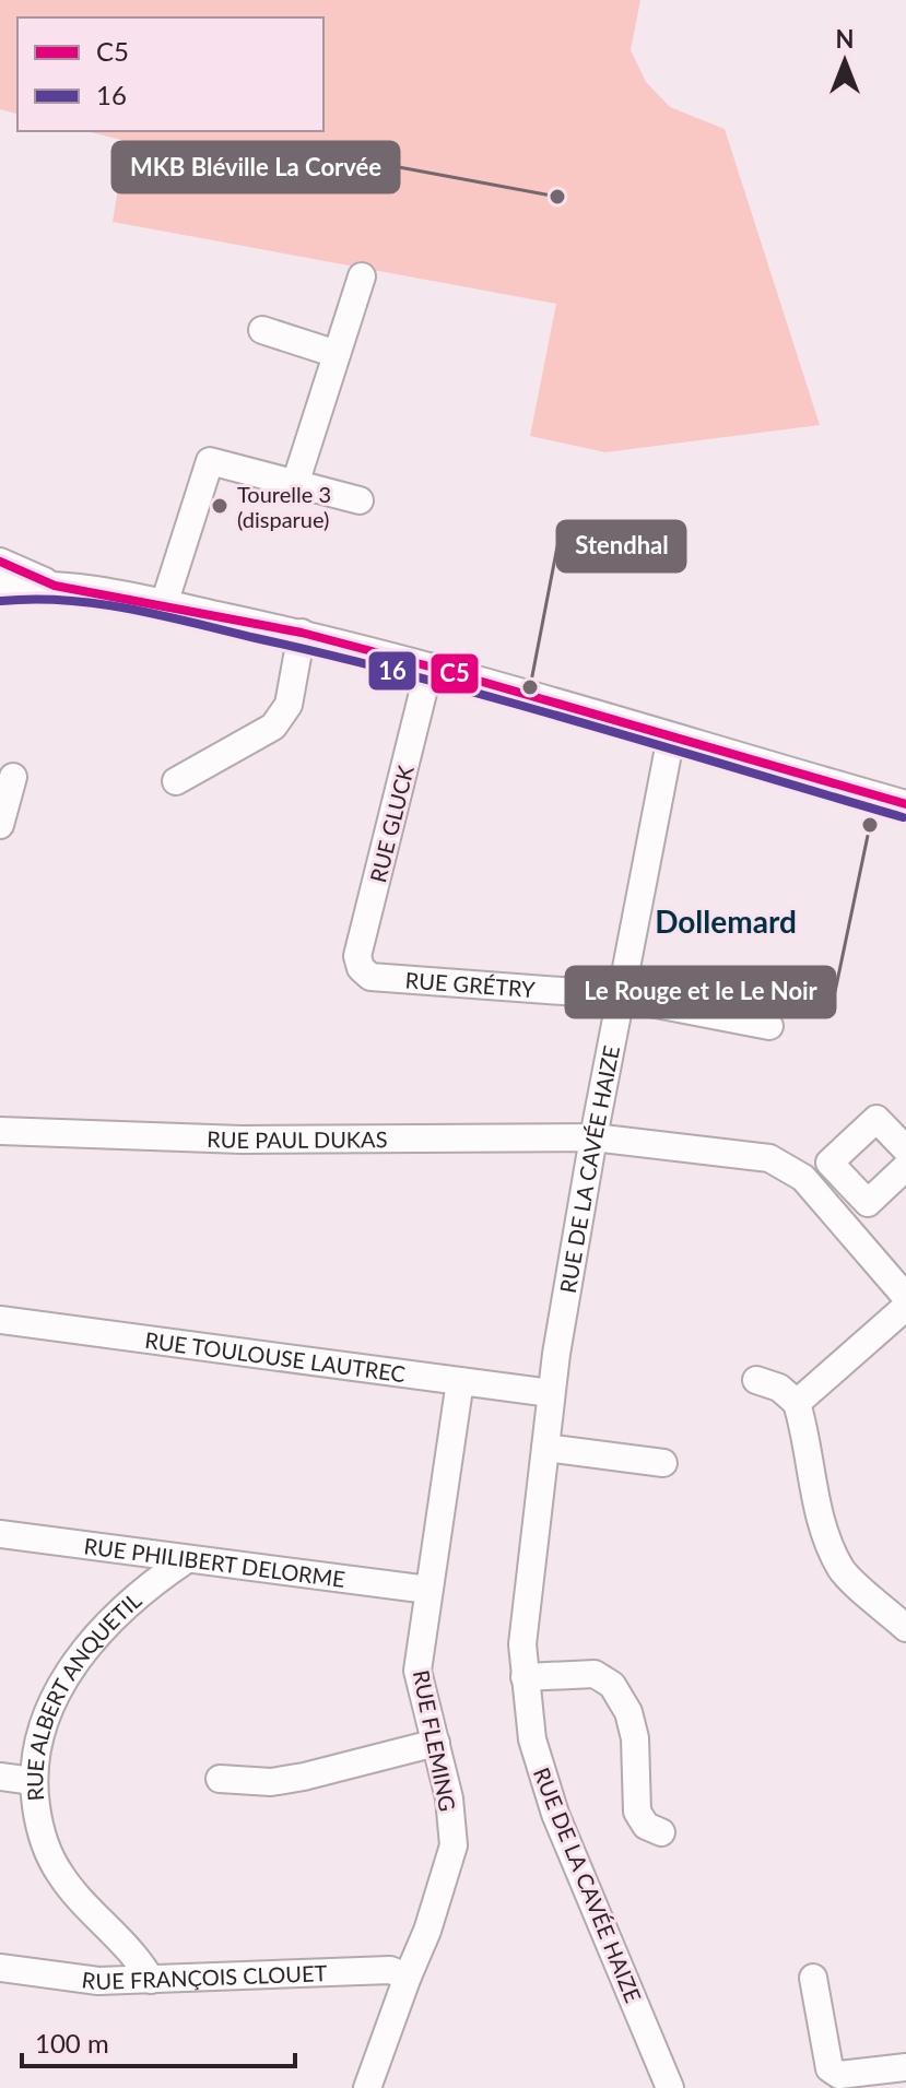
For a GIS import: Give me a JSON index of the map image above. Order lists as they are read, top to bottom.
{
  "streets": {
    "street": [
      "RUE GLUCK",
      "RUE GRÉTRY",
      "RUE PAUL DUKAS",
      "RUE DE LA CAVÉE HAIZE",
      "RUE TOULOUSE LAUTREC",
      "RUE PHILIBERT DELORME",
      "RUE ALBERT ANQUETIL",
      "RUE FLEMING",
      "RUE FRANÇOIS CLOUET"
    ]
  },
  "crossings": [
    ["RUE GLUCK", "RUE GRÉTRY"],
    ["RUE GRÉTRY", "RUE DE LA CAVÉE HAIZE"],
    ["RUE PAUL DUKAS", "RUE DE LA CAVÉE HAIZE"],
    ["RUE DE LA CAVÉE HAIZE", "RUE TOULOUSE LAUTREC"],
    ["RUE TOULOUSE LAUTREC", "RUE FLEMING"],
    ["RUE PHILIBERT DELORME", "RUE ALBERT ANQUETIL"],
    ["RUE PHILIBERT DELORME", "RUE FLEMING"],
    ["RUE ALBERT ANQUETIL", "RUE FRANÇOIS CLOUET"],
    ["RUE FLEMING", "RUE FRANÇOIS CLOUET"]
  ],
  "districts": ["Dollemard"],
  "places": [
    "MKB Bléville La Corvée",
    "Tourelle 3 (disparue)",
    "Stendhal",
    "Le Rouge et le Le Noir"
  ],
  "lines": ["transit line C5", "transit line 16"],
  "legend": ["C5", "16"],
  "scale_bar": "100 m",
  "north": "top"
}
